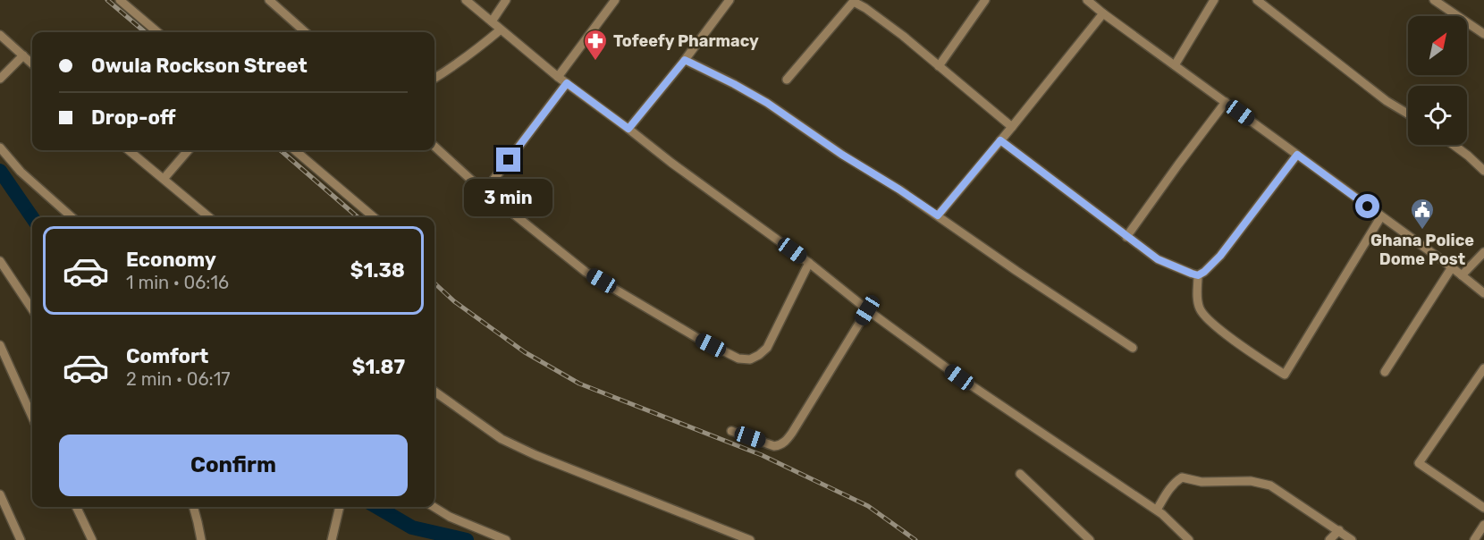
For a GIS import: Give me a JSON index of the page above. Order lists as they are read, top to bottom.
{
  "places": {
    "pharmacy": ["Tofeefy Pharmacy"],
    "public building": ["Ghana Police Dome Post"]
  },
  "north": "top right",
  "page": {
    "banner": ["Owula Rockson Street", "Drop-off"],
    "bubble": "3 min",
    "list": [
      {
        "name": "Economy",
        "note": "1 min · 06:16",
        "value": "$1.38"
      },
      {
        "name": "Comfort",
        "note": "2 min · 06:17",
        "value": "$1.87"
      }
    ],
    "buttons": "Confirm"
  }
}
